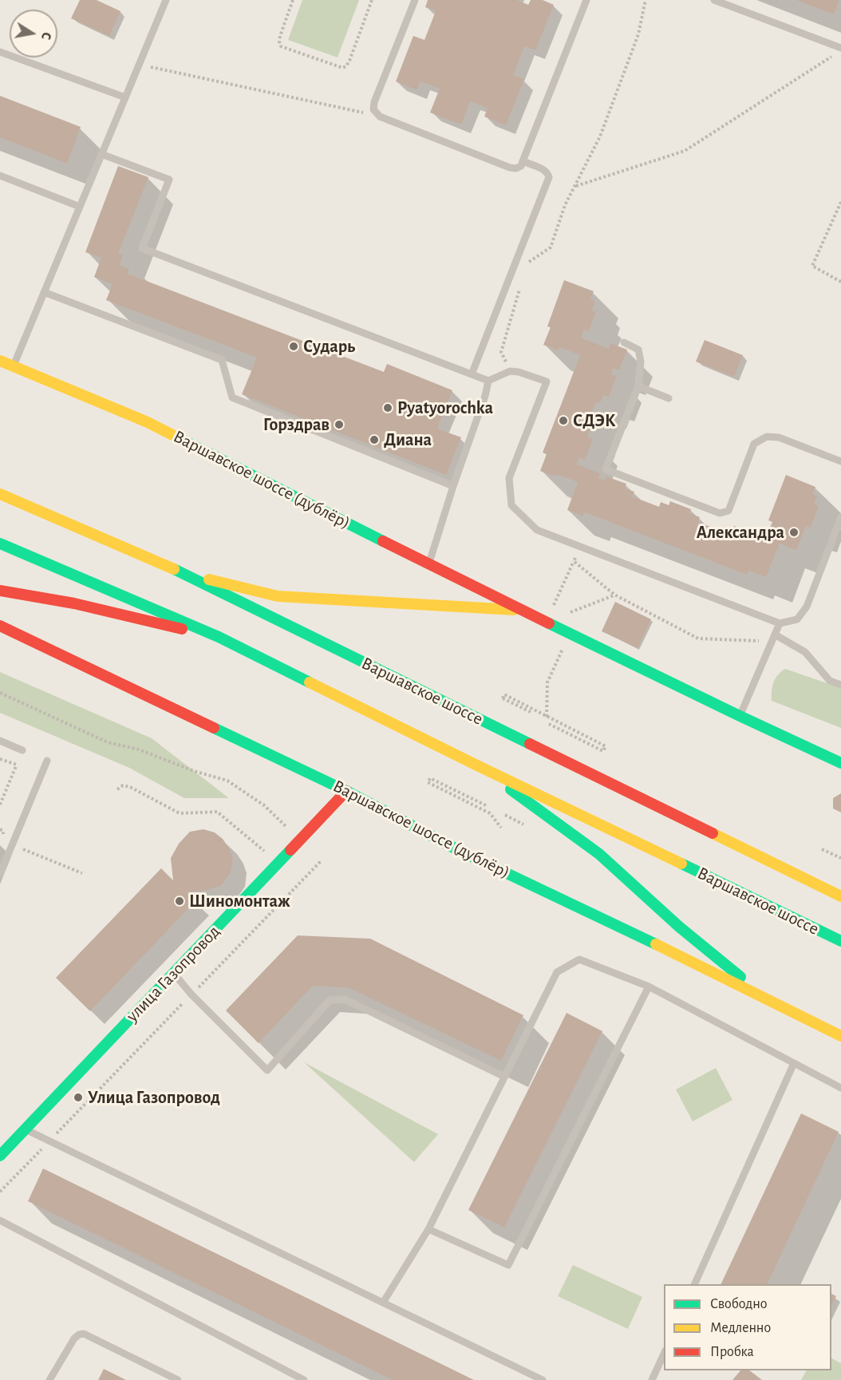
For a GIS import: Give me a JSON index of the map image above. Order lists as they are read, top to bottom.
{
  "streets": {
    "main road": ["Варшавское шоссе (дублёр)", "Варшавское шоссе", "улица Газопровод"]
  },
  "crossings": [
    ["Варшавское шоссе (дублёр)", "улица Газопровод"]
  ],
  "places": [
    "Сударь",
    "Pyatyorochka",
    "СДЭК",
    "Горздрав",
    "Диана",
    "Александра",
    "Шиномонтаж",
    "Улица Газопровод"
  ],
  "legend": ["Свободно", "Медленно", "Пробка"],
  "north": "right"
}
